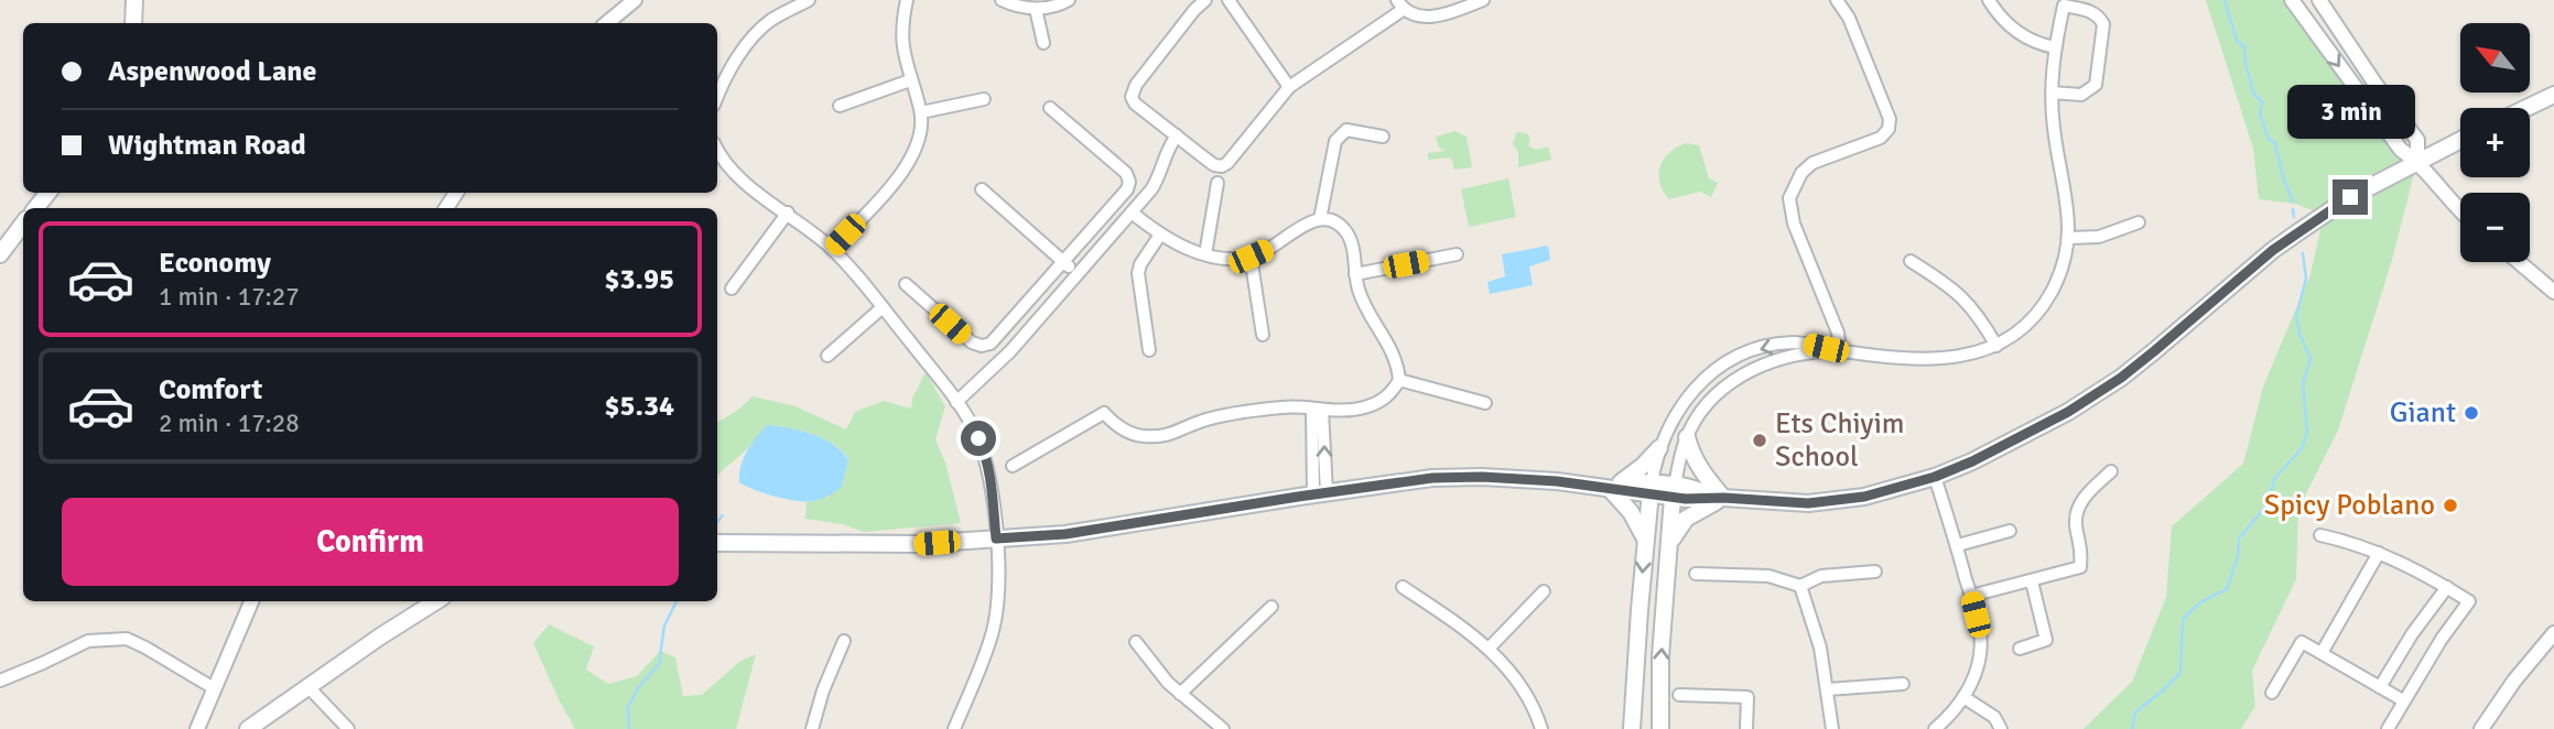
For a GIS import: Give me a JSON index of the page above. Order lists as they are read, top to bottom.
{
  "places": ["Giant", "Ets Chiyim School", "Spicy Poblano"],
  "north": "top left",
  "page": {
    "map_buttons": ["+", "−"],
    "banner": ["Aspenwood Lane", "Wightman Road"],
    "bubble": "3 min",
    "list": [
      {
        "name": "Economy",
        "note": "1 min · 17:27",
        "value": "$3.95"
      },
      {
        "name": "Comfort",
        "note": "2 min · 17:28",
        "value": "$5.34"
      }
    ],
    "buttons": "Confirm"
  }
}
